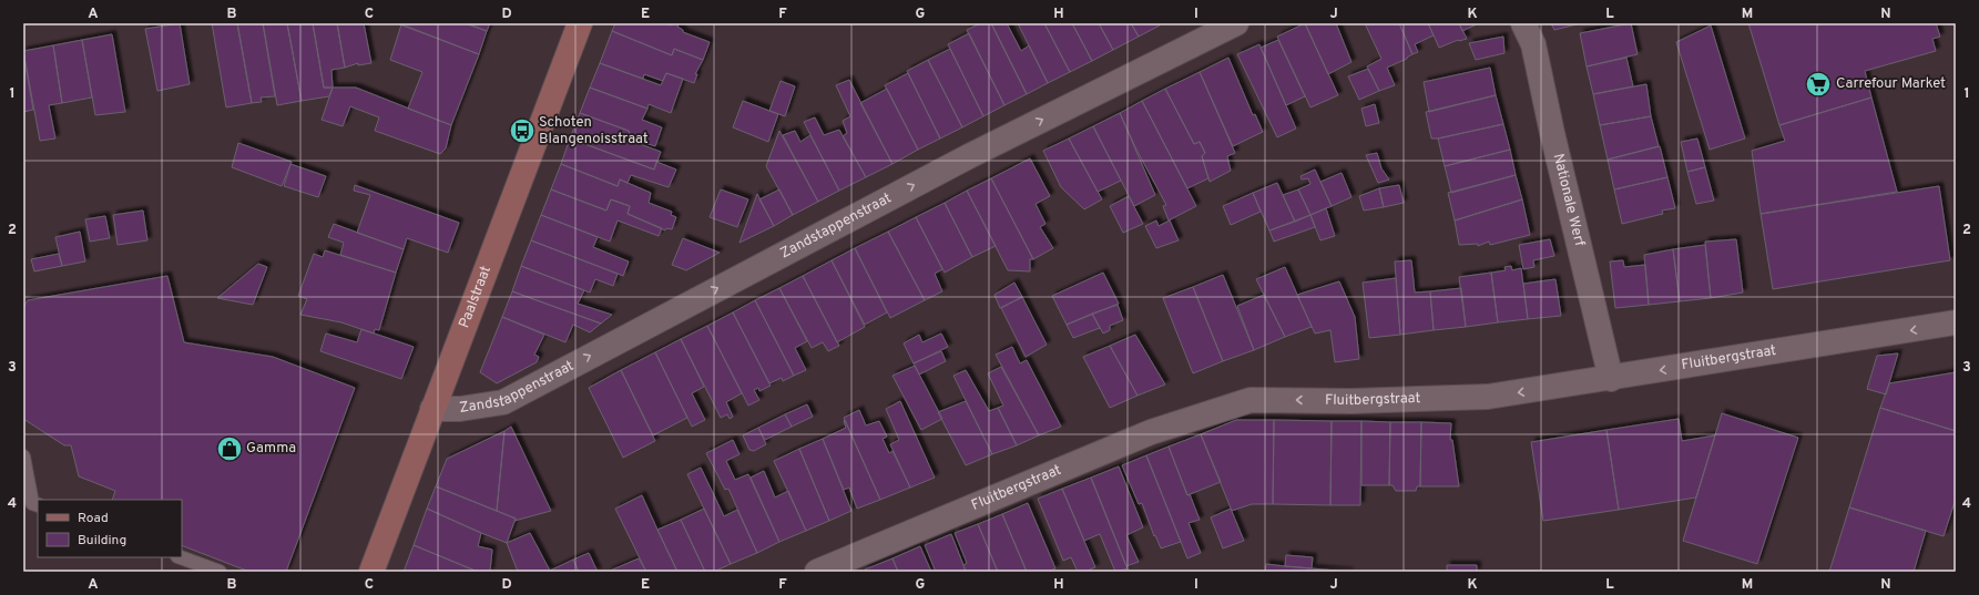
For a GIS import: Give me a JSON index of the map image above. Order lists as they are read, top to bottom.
{
  "streets": {
    "street": [
      "Nationale Werf",
      "Zandstappenstraat",
      "Paalstraat",
      "Fluitbergstraat"
    ]
  },
  "crossings": [
    ["Nationale Werf", "Fluitbergstraat"],
    ["Zandstappenstraat", "Paalstraat"]
  ],
  "one_way": ["Zandstappenstraat", "Fluitbergstraat"],
  "places": {
    "supermarket": ["Carrefour Market"],
    "bus stop": ["Schoten Blangenoisstraat"],
    "shop": ["Gamma"]
  },
  "legend": ["Road", "Building"],
  "grid": {
    "columns": [
      "A",
      "B",
      "C",
      "D",
      "E",
      "F",
      "G",
      "H",
      "I",
      "J",
      "K",
      "L",
      "M",
      "N"
    ],
    "rows": [
      "1",
      "2",
      "3",
      "4"
    ]
  }
}
